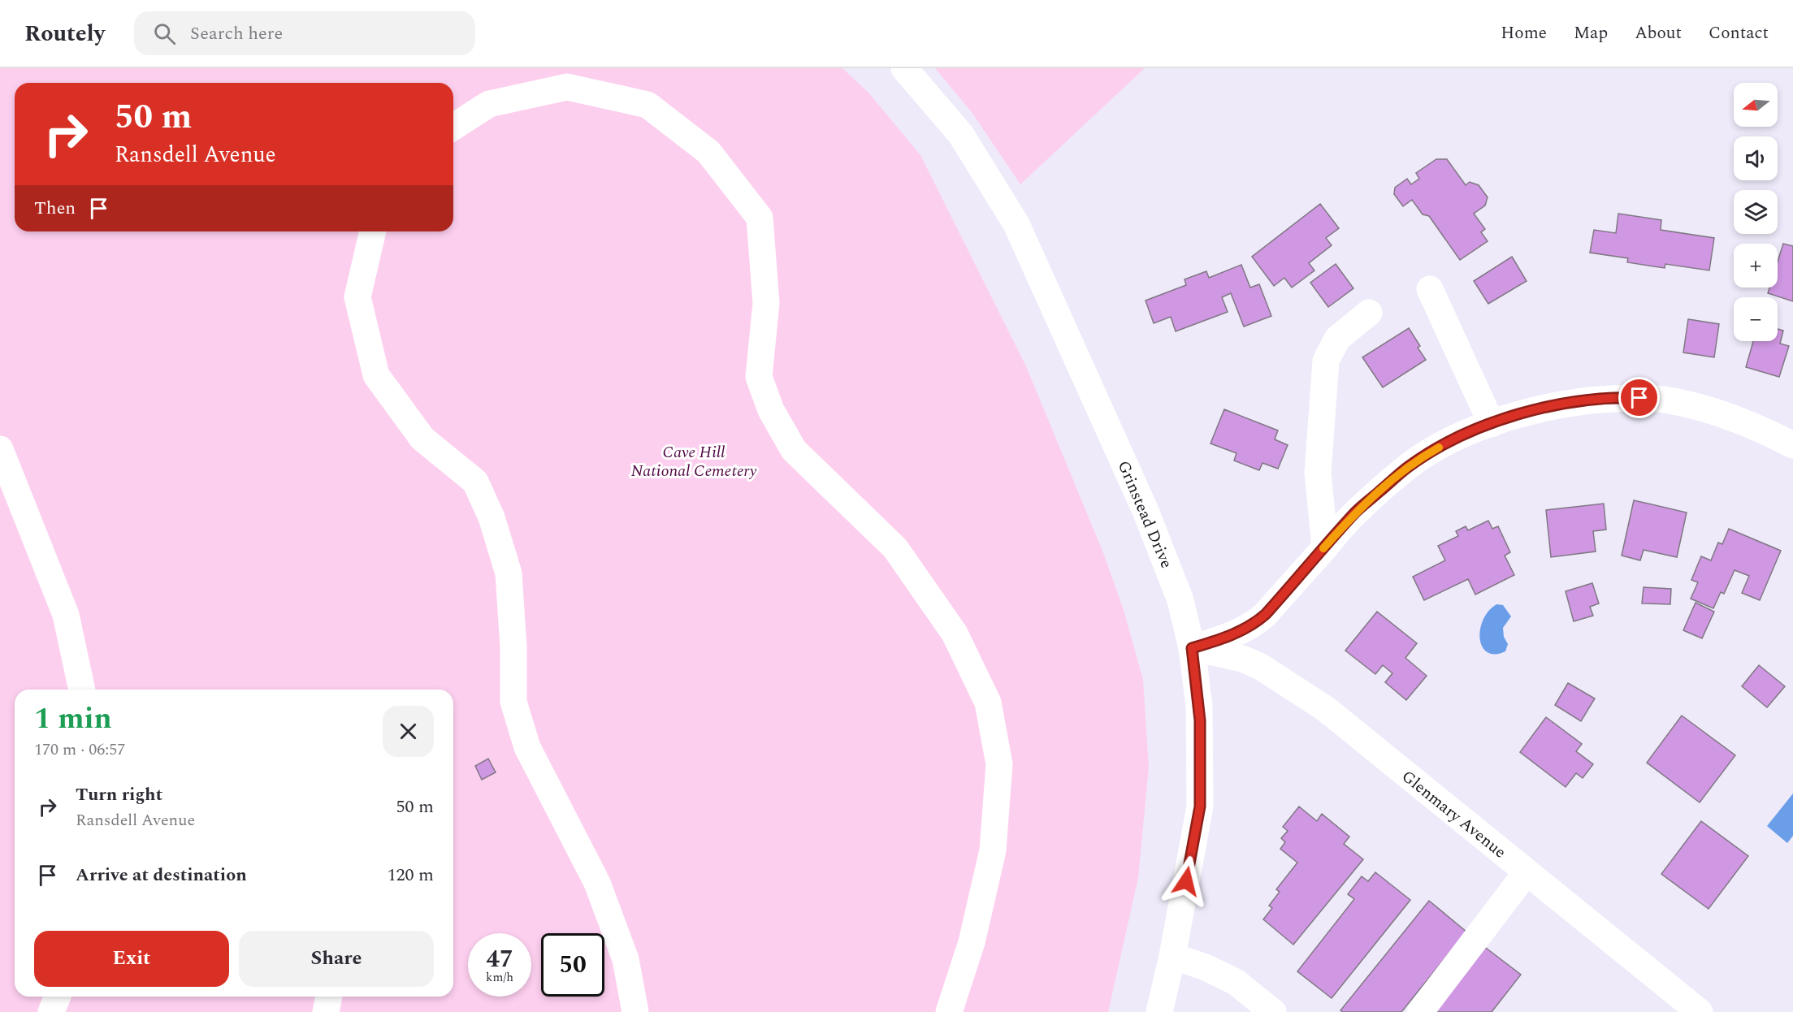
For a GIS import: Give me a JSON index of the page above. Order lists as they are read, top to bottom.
{
  "streets": {
    "street": ["Grinstead Drive", "Glenmary Avenue"]
  },
  "crossings": [
    ["Grinstead Drive", "Glenmary Avenue"]
  ],
  "parks": ["Cave Hill National Cemetery"],
  "north": "left",
  "page": {
    "header": "Routely",
    "search": "Search here",
    "nav": [
      "Home",
      "Map",
      "About",
      "Contact"
    ],
    "map_buttons": ["+", "−"],
    "turn": ["50 m", "Ransdell Avenue"],
    "then": "Then",
    "heading": ["1 min", "170 m · 06:57"],
    "list": [
      {
        "name": "Turn right",
        "note": "Ransdell Avenue",
        "value": "50 m"
      },
      {
        "name": "Arrive at destination",
        "value": "120 m"
      }
    ],
    "buttons": ["Exit", "Share"],
    "speed": "47 km/h",
    "limit": "50"
  }
}
